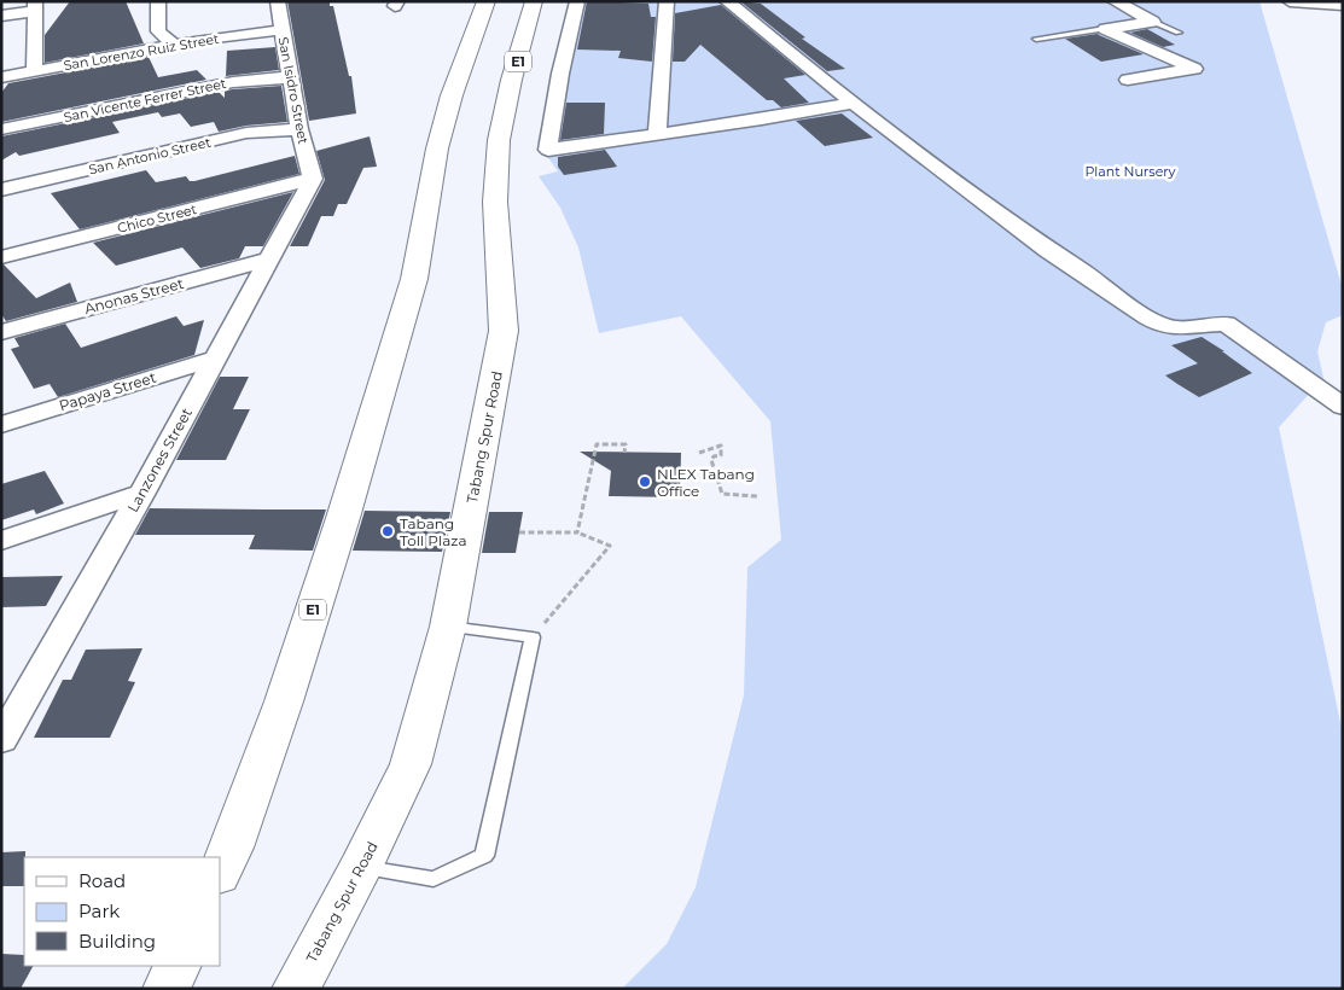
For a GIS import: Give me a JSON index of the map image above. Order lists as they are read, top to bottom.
{
  "streets": {
    "highway": ["E1", "Tabang Spur Road"],
    "street": [
      "San Lorenzo Ruiz Street",
      "San Isidro Street",
      "San Vicente Ferrer Street",
      "San Antonio Street",
      "Chico Street",
      "Anonas Street",
      "Papaya Street",
      "Lanzones Street"
    ]
  },
  "crossings": [
    ["San Lorenzo Ruiz Street", "San Isidro Street"],
    ["San Isidro Street", "San Vicente Ferrer Street"],
    ["San Isidro Street", "San Antonio Street"],
    ["San Isidro Street", "Chico Street"],
    ["San Isidro Street", "Lanzones Street"],
    ["Chico Street", "Lanzones Street"],
    ["Anonas Street", "Lanzones Street"],
    ["Papaya Street", "Lanzones Street"]
  ],
  "parks": ["Plant Nursery"],
  "places": ["NLEX Tabang Office", "Tabang Toll Plaza"],
  "legend": ["Road", "Park", "Building"]
}
